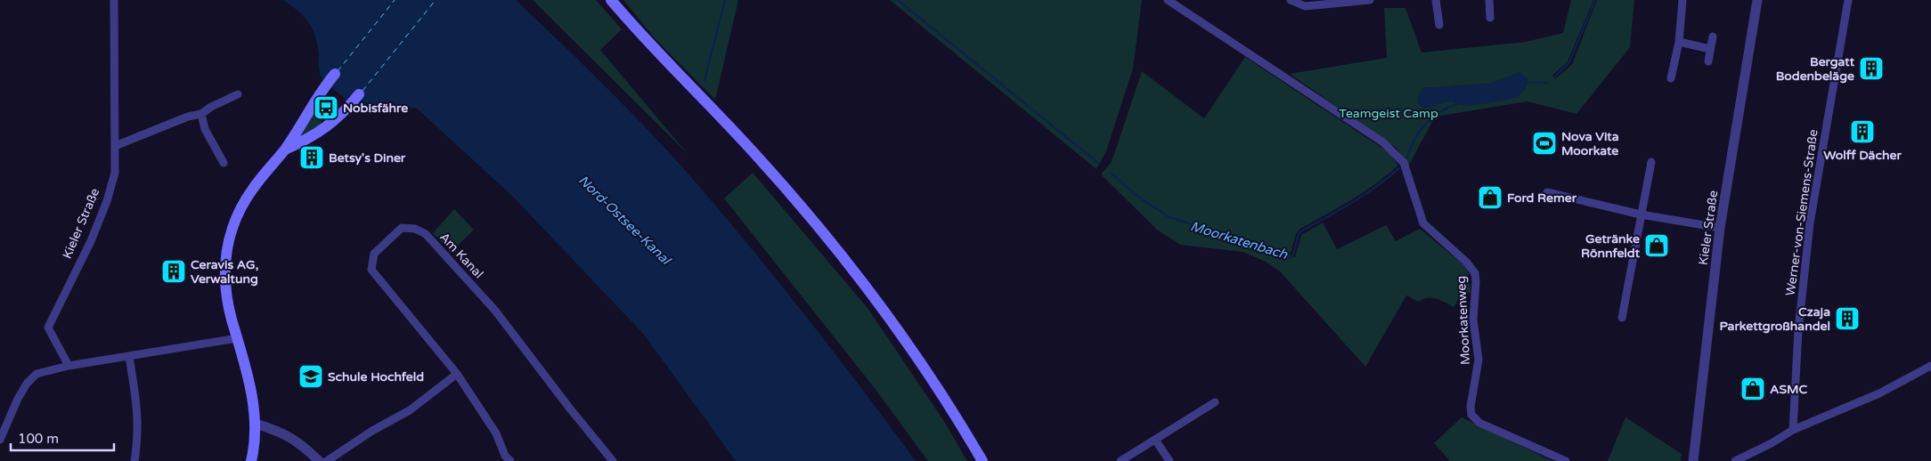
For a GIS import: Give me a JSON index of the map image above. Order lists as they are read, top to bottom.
{
  "streets": {
    "street": [
      "Werner-von-Siemens-Straße",
      "Kieler Straße",
      "Am Kanal",
      "Moorkatenweg"
    ]
  },
  "water": ["Nord-Ostsee-Kanal", "Moorkatenbach"],
  "parks": ["Teamgeist Camp"],
  "places": {
    "building": [
      "Bergatt Bodenbeläge",
      "Wolff Dächer",
      "Betsy's Diner",
      "Ceravis AG, Verwaltung",
      "Czaja Parkettgroßhandel"
    ],
    "bus stop": ["Nobisfähre"],
    "sports": ["Nova Vita Moorkate"],
    "shop": ["Ford Remer", "Getränke Rönnfeldt", "ASMC"],
    "school or university": ["Schule Hochfeld"]
  },
  "scale_bar": "100 m"
}
